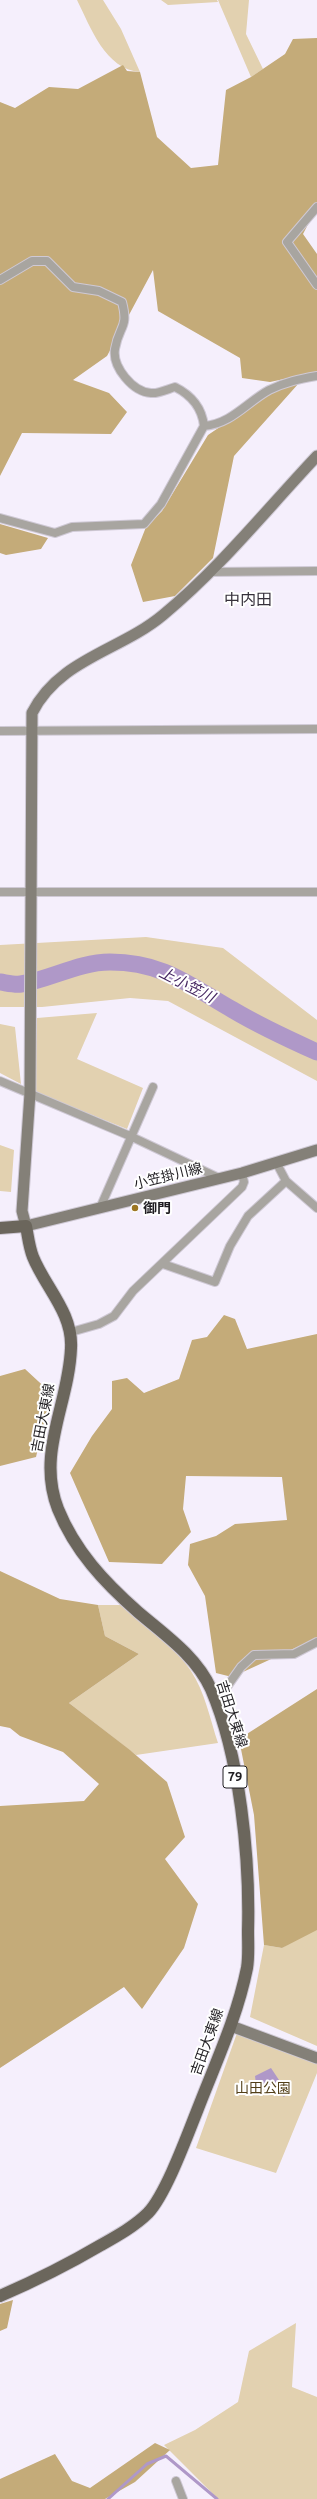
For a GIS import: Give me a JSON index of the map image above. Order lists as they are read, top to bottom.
{
  "streets": {
    "main road": ["吉田大東線", "79"],
    "street": ["小笠掛川線"]
  },
  "crossings": [
    ["小笠掛川線", "吉田大東線"]
  ],
  "districts": ["中内田"],
  "water": ["上小笠川"],
  "parks": ["山田公園"],
  "places": ["御門"]
}
